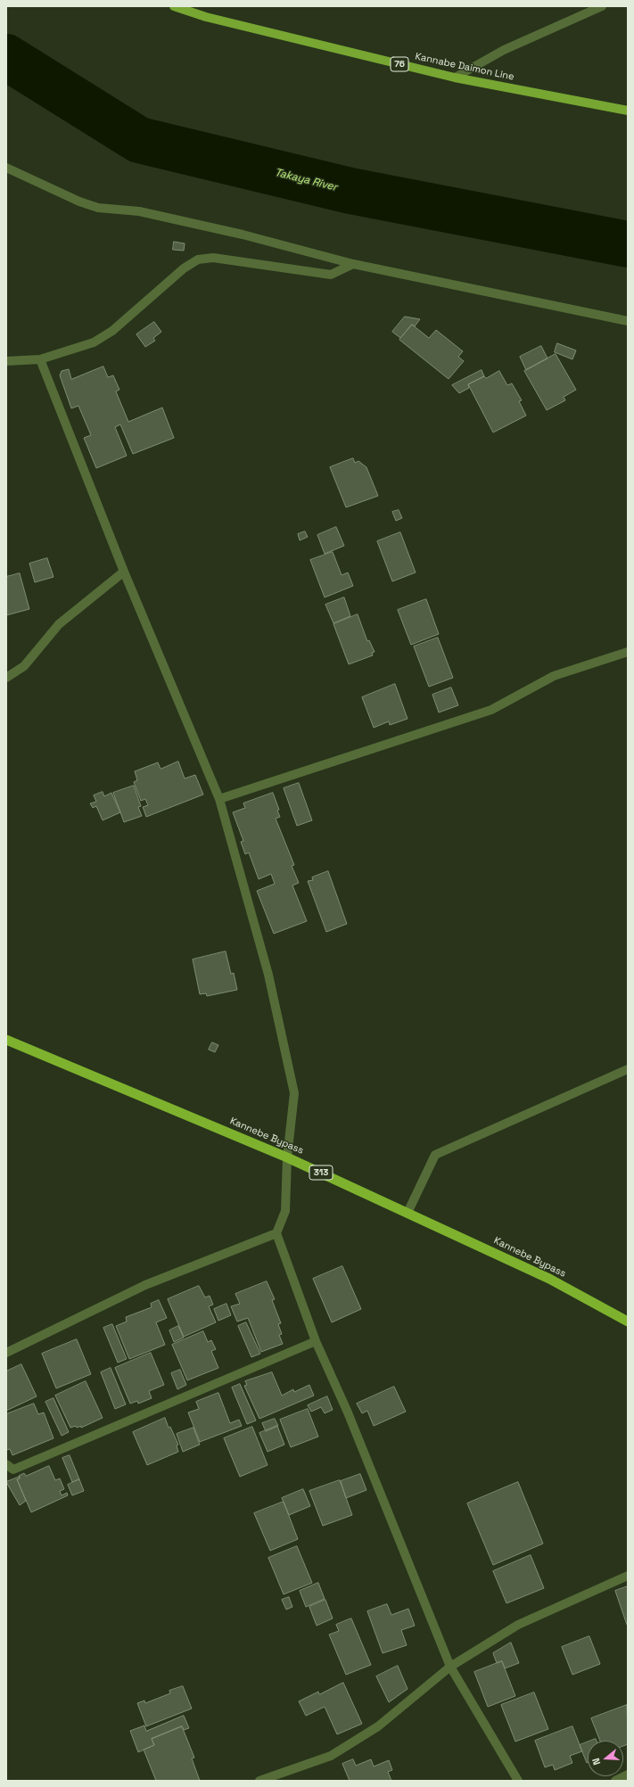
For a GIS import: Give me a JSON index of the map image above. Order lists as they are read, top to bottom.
{
  "streets": {
    "highway": ["Kannebe Bypass", "313"],
    "main road": ["76", "Kannabe Daimon Line"]
  },
  "water": ["Takaya River"],
  "north": "left"
}
